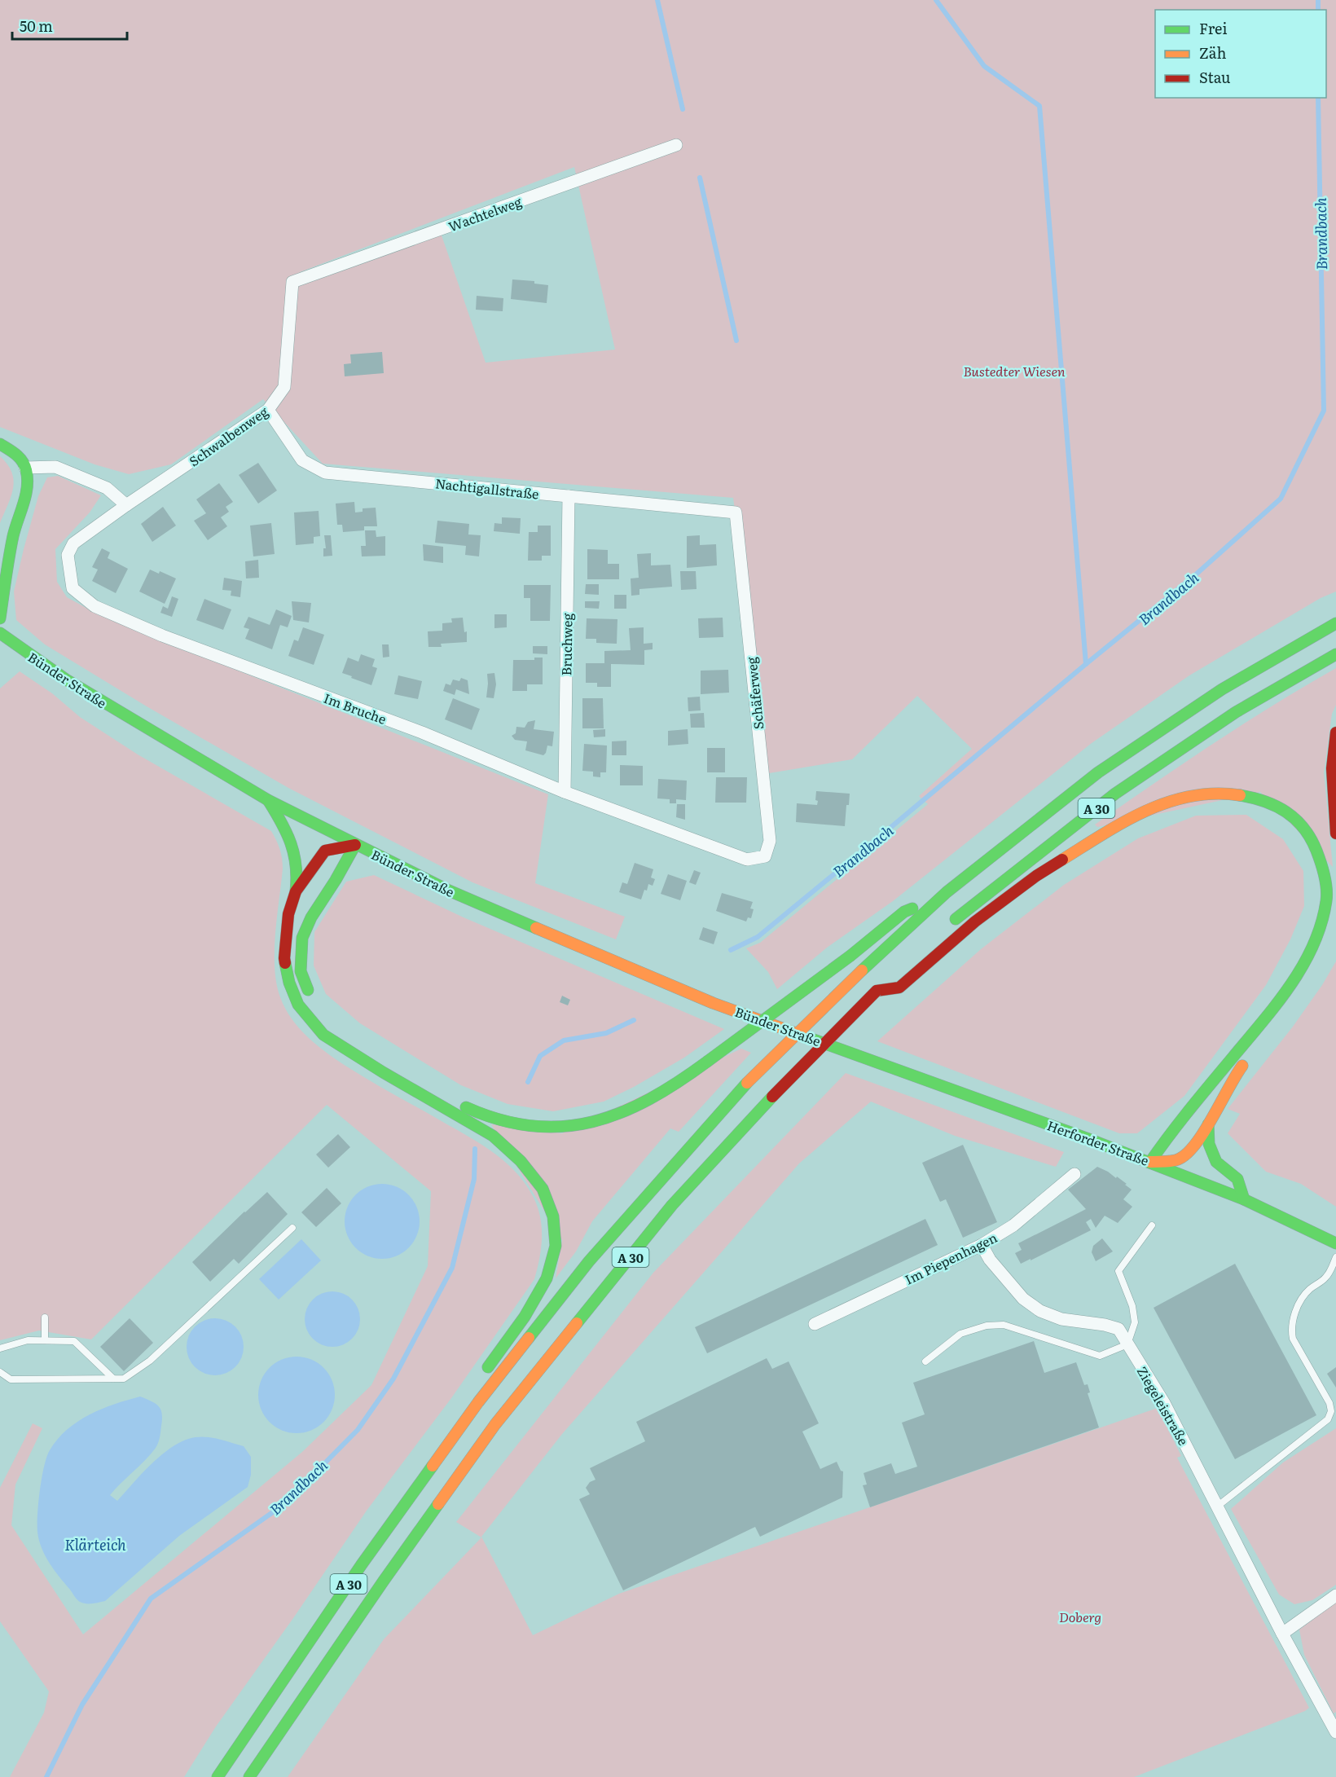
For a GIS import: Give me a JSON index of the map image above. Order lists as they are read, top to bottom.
{
  "streets": {
    "main road": ["Bünder Straße", "A 30", "Herforder Straße"],
    "street": [
      "Wachtelweg",
      "Schwalbenweg",
      "Nachtigallstraße",
      "Bruchweg",
      "Schäferweg",
      "Im Bruche",
      "Im Piepenhagen",
      "Ziegeleistraße"
    ]
  },
  "crossings": [
    ["Wachtelweg", "Schwalbenweg"],
    ["Schwalbenweg", "Nachtigallstraße"],
    ["Schwalbenweg", "Im Bruche"],
    ["Nachtigallstraße", "Bruchweg"],
    ["Nachtigallstraße", "Schäferweg"],
    ["Bruchweg", "Im Bruche"],
    ["Bünder Straße", "Herforder Straße"],
    ["Schäferweg", "Im Bruche"],
    ["Im Piepenhagen", "Ziegeleistraße"]
  ],
  "water": ["Brandbach", "Klärteich"],
  "parks": ["Bustedter Wiesen", "Doberg"],
  "legend": ["Frei", "Zäh", "Stau"],
  "scale_bar": "50 m"
}
